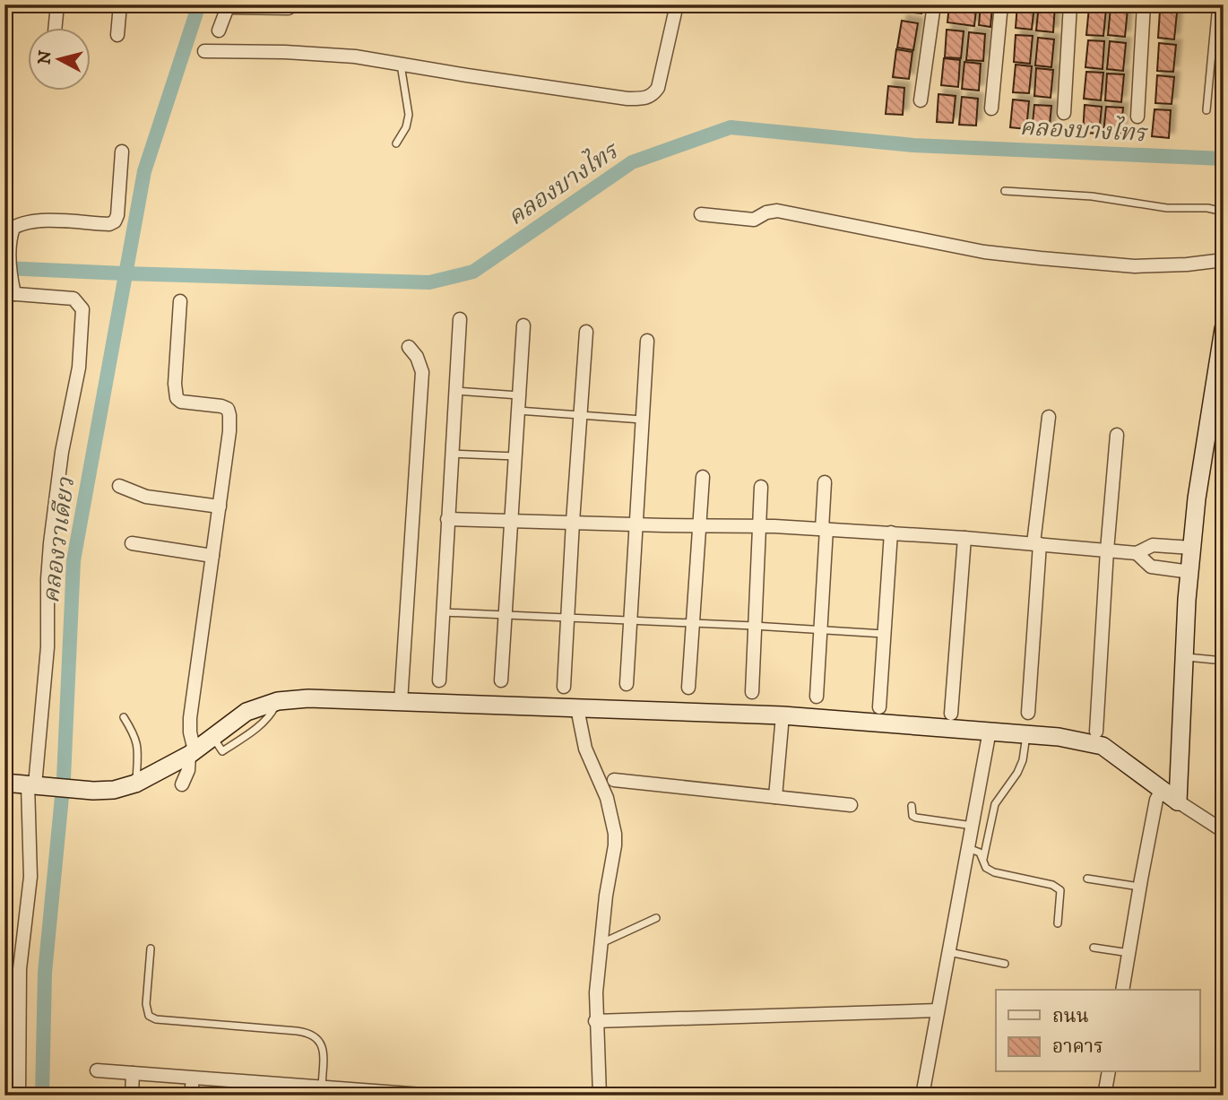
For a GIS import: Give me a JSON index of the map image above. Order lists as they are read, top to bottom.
{
  "water": ["คลองบางไทร", "คลองวาเดียว"],
  "legend": ["ถนน", "อาคาร"],
  "north": "left"
}
